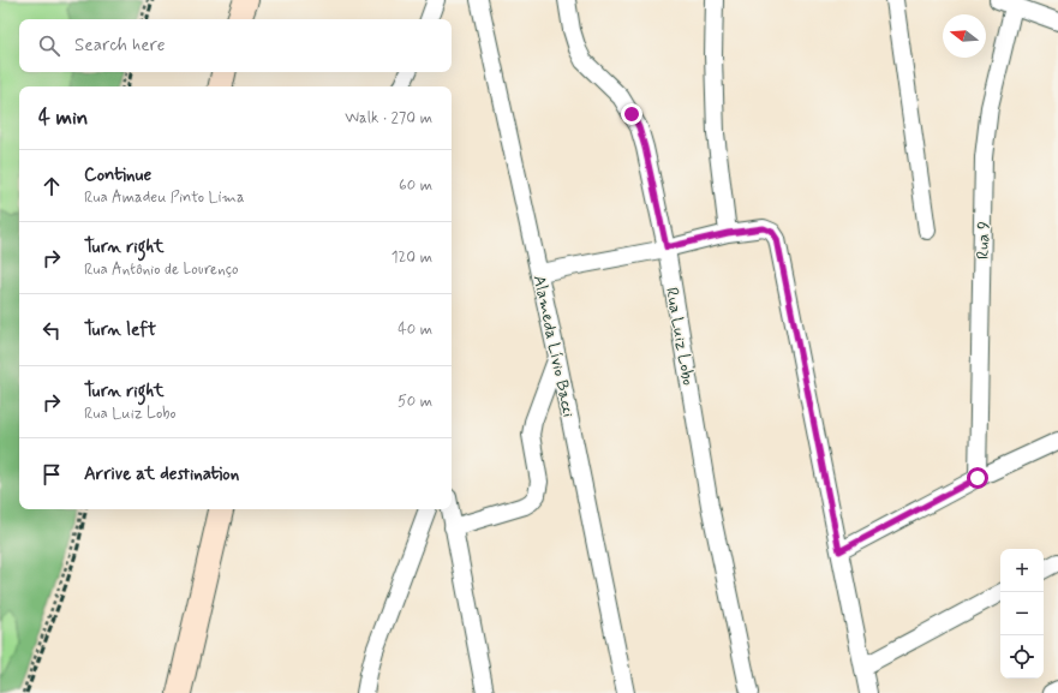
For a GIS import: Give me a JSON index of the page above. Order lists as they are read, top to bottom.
{
  "streets": {
    "street": ["Rua 9", "Rua Luiz Lobo", "Alameda Lívio Bacci"]
  },
  "north": "left",
  "page": {
    "search": "Search here",
    "heading": ["4 min", "Walk · 270 m"],
    "list": [
      ["Continue", "Rua Amadeu Pinto Lima", "60 m"],
      ["Turn right", "Rua Antônio de Lourenço", "120 m"],
      ["Turn left", "40 m"],
      ["Turn right", "Rua Luiz Lobo", "50 m"],
      "Arrive at destination"
    ],
    "map_buttons": ["+", "−"]
  }
}
